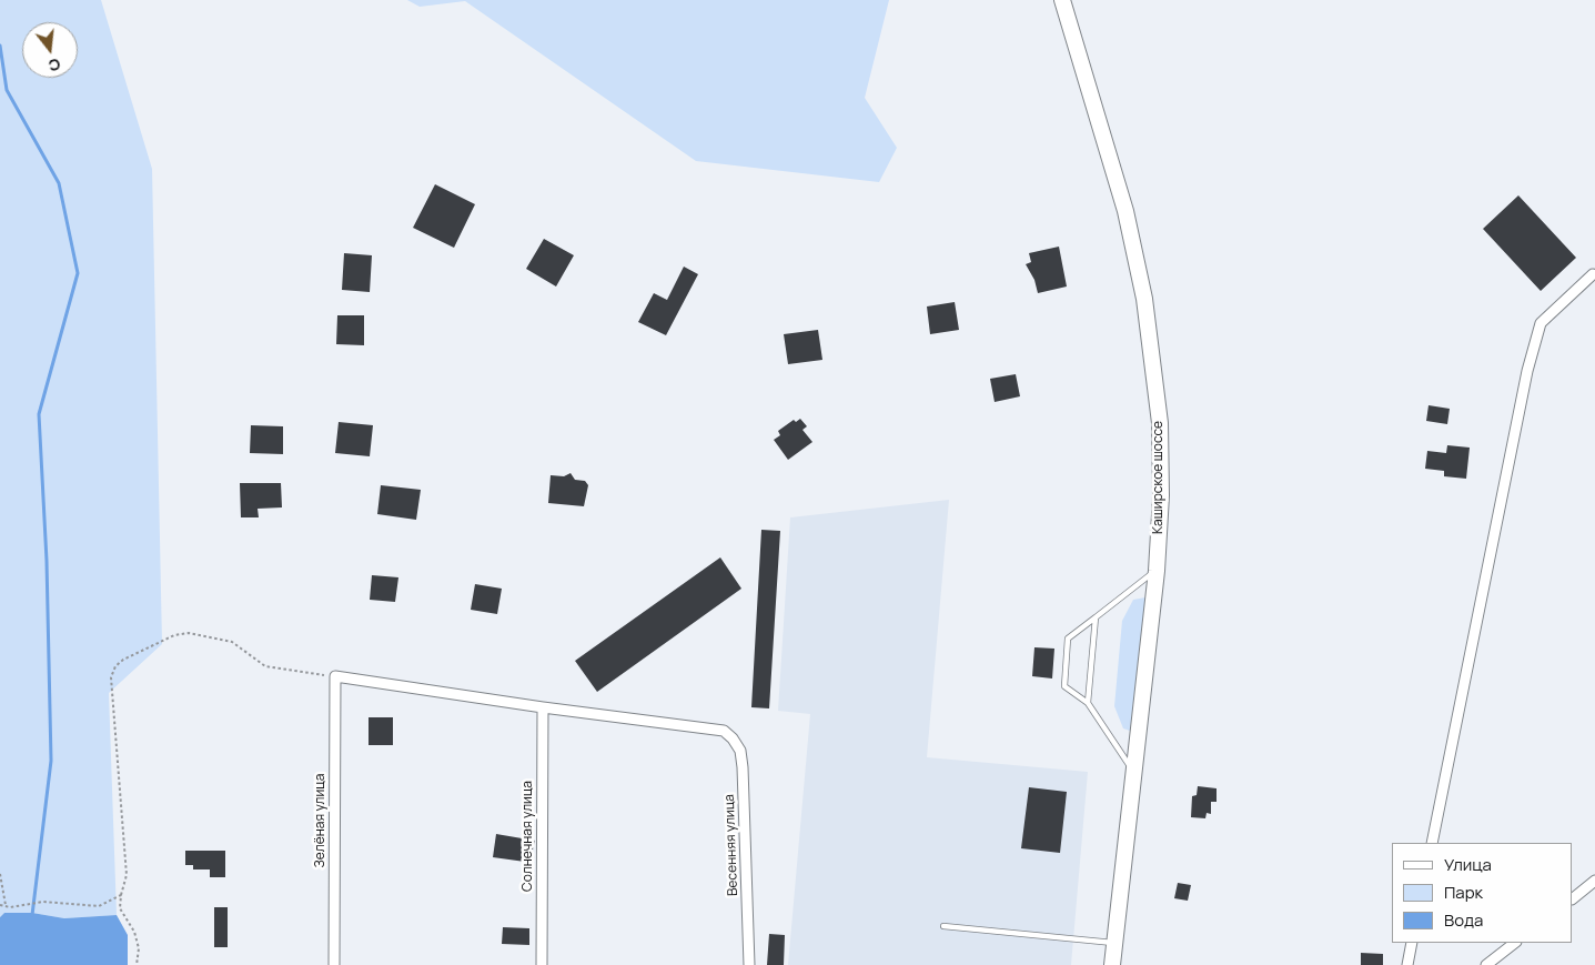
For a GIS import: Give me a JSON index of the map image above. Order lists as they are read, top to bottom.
{
  "streets": {
    "main road": ["Каширское шоссе"],
    "street": ["Зелёная улица", "Солнечная улица", "Весенняя улица"]
  },
  "crossings": [
    ["Солнечная улица", "Весенняя улица"]
  ],
  "legend": ["Улица", "Парк", "Вода"],
  "north": "bottom"
}
